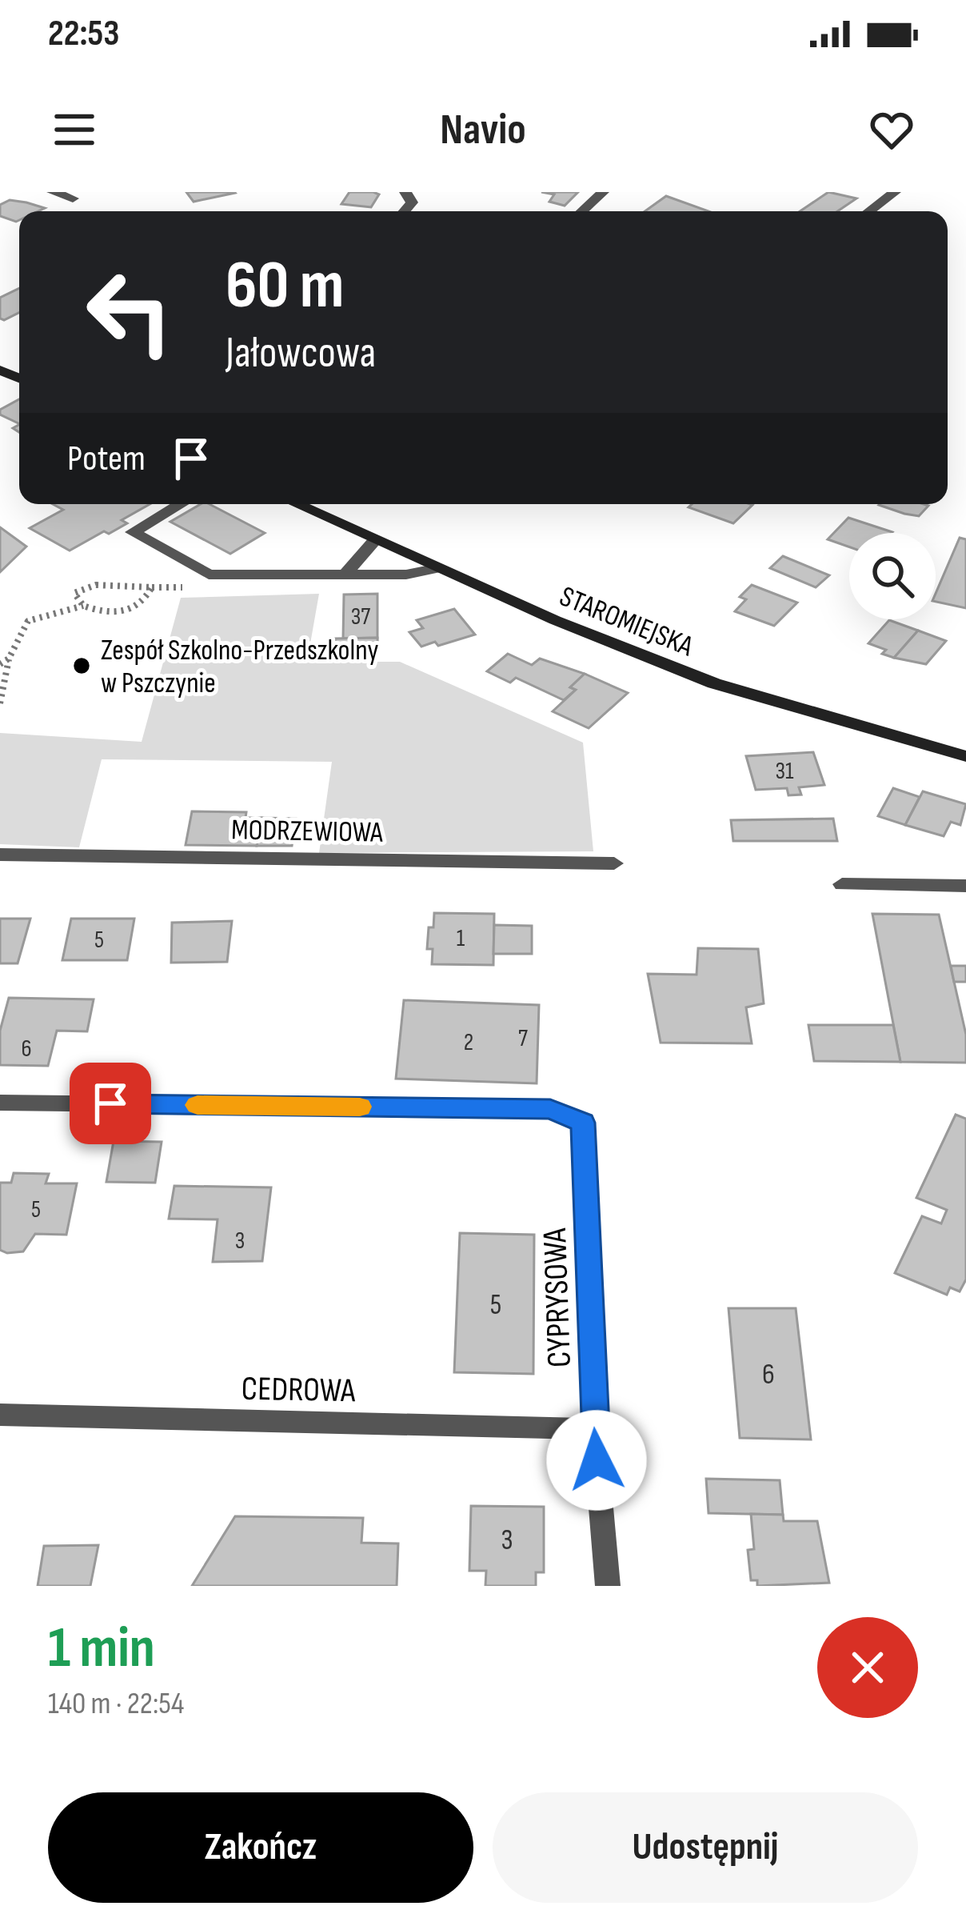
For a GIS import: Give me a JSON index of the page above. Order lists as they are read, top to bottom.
{
  "streets": {
    "street": [
      "STAROMIEJSKA",
      "MODRZEWIOWA",
      "CYPRYSOWA",
      "CEDROWA"
    ]
  },
  "crossings": [
    ["CYPRYSOWA", "CEDROWA"]
  ],
  "places": ["Zespół Szkolno-Przedszkolny w Pszczynie"],
  "house_numbers": [
    "37",
    "31",
    "1",
    "5",
    "7",
    "2",
    "6",
    "5",
    "3",
    "5",
    "6",
    "3"
  ],
  "page": {
    "status": "22:53",
    "header": "Navio",
    "turn": ["60 m", "Jałowcowa"],
    "then": "Potem",
    "heading": ["1 min", "140 m · 22:54"],
    "buttons": ["Zakończ", "Udostępnij"]
  }
}
